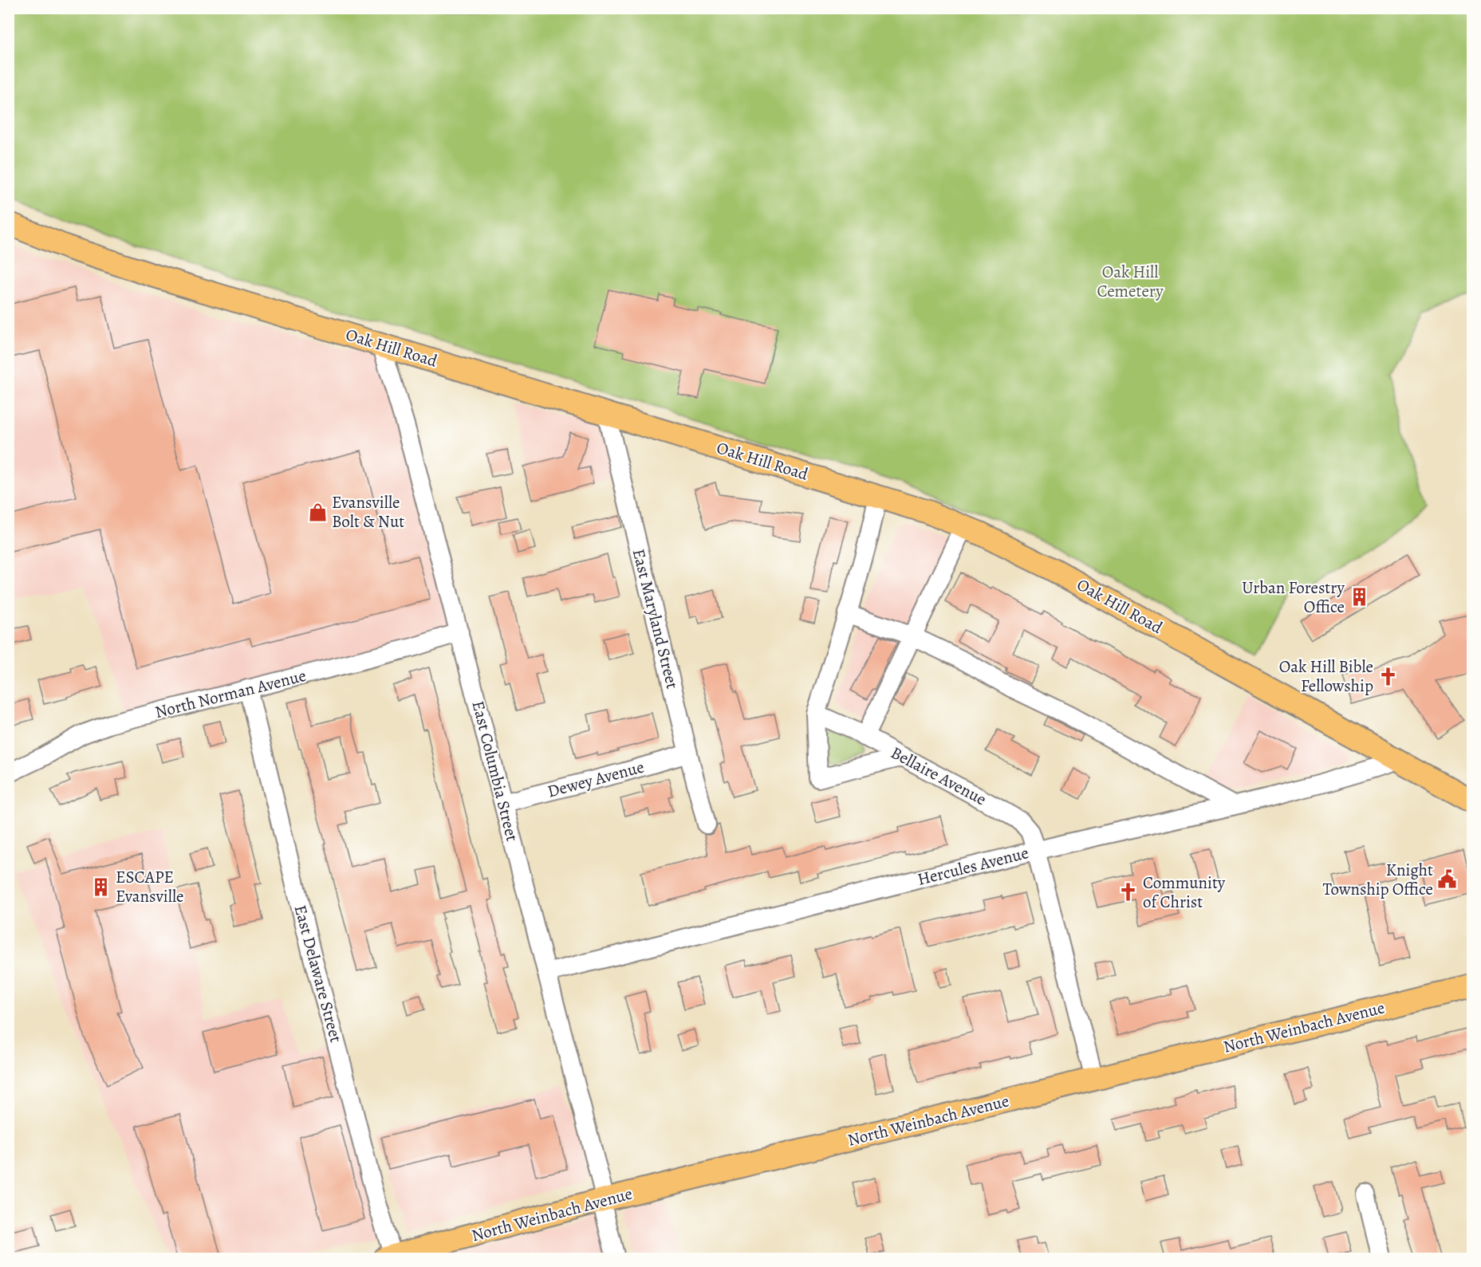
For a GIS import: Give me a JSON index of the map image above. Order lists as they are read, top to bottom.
{
  "streets": {
    "main road": ["Oak Hill Road", "North Weinbach Avenue"],
    "street": [
      "East Maryland Street",
      "North Norman Avenue",
      "East Columbia Street",
      "Bellaire Avenue",
      "Dewey Avenue",
      "Hercules Avenue",
      "East Delaware Street"
    ]
  },
  "crossings": [
    ["Oak Hill Road", "East Maryland Street"],
    ["Oak Hill Road", "East Columbia Street"],
    ["Oak Hill Road", "Hercules Avenue"],
    ["East Maryland Street", "Dewey Avenue"],
    ["North Norman Avenue", "East Columbia Street"],
    ["North Norman Avenue", "East Delaware Street"],
    ["East Columbia Street", "Dewey Avenue"],
    ["East Columbia Street", "Hercules Avenue"],
    ["East Columbia Street", "North Weinbach Avenue"],
    ["Bellaire Avenue", "Hercules Avenue"],
    ["Bellaire Avenue", "North Weinbach Avenue"],
    ["East Delaware Street", "North Weinbach Avenue"]
  ],
  "parks": ["Oak Hill Cemetery"],
  "places": {
    "shop": ["Evansville Bolt & Nut"],
    "building": ["Urban Forestry Office", "ESCAPE Evansville"],
    "church": ["Oak Hill Bible Fellowship", "Community of Christ"],
    "public building": ["Knight Township Office"]
  }
}
